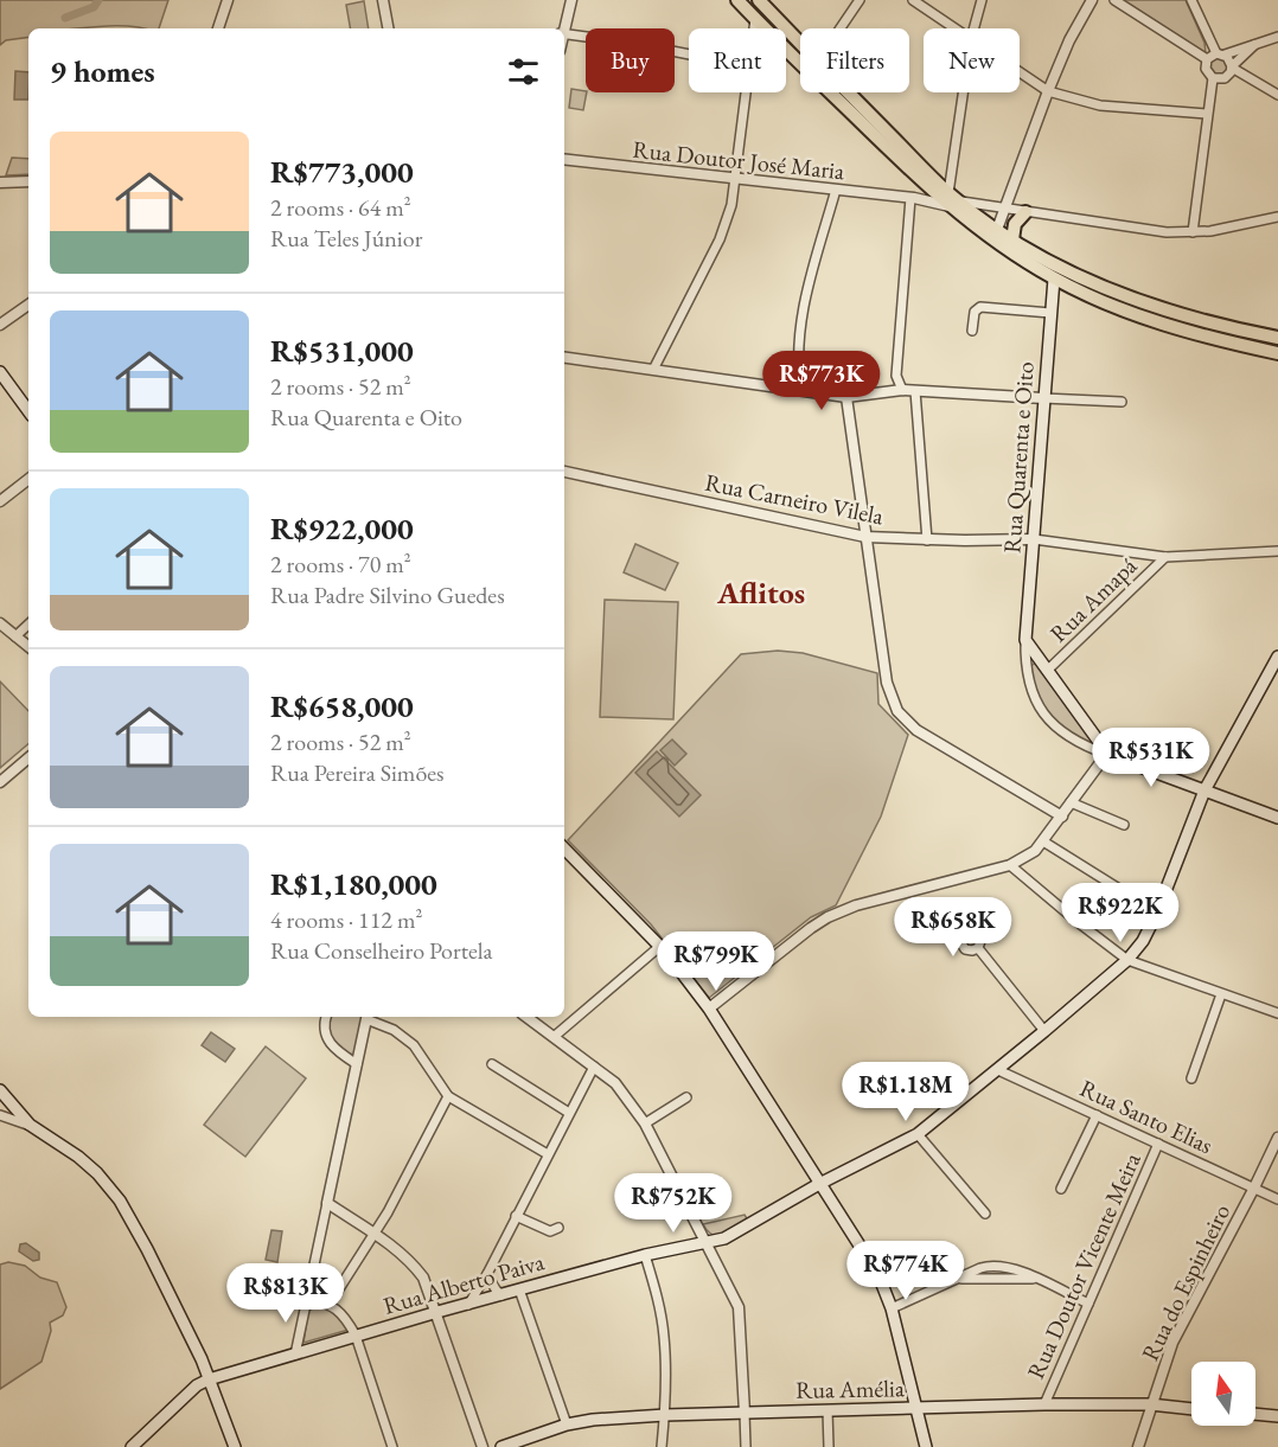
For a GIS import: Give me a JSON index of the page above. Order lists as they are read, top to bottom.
{
  "streets": {
    "main road": ["Rua Quarenta e Oito", "Rua Alberto Paiva", "Rua Amélia"],
    "street": [
      "Rua Doutor José Maria",
      "Rua Carneiro Vilela",
      "Rua Amapá",
      "Rua Santo Elias",
      "Rua Doutor Vicente Meira",
      "Rua do Espinheiro"
    ]
  },
  "crossings": [
    ["Rua Quarenta e Oito", "Rua Carneiro Vilela"],
    ["Rua Quarenta e Oito", "Rua Alberto Paiva"],
    ["Rua Carneiro Vilela", "Rua Amapá"],
    ["Rua Santo Elias", "Rua Doutor Vicente Meira"],
    ["Rua Santo Elias", "Rua do Espinheiro"],
    ["Rua Santo Elias", "Rua Alberto Paiva"],
    ["Rua Doutor Vicente Meira", "Rua Amélia"],
    ["Rua do Espinheiro", "Rua Amélia"]
  ],
  "districts": ["Aflitos"],
  "north": "top",
  "page": {
    "chip": [
      "Buy",
      "Rent",
      "Filters",
      "New"
    ],
    "heading": "9 homes",
    "list": [
      {
        "name": "R$773,000",
        "note": "2 rooms · 64 m² · Rua Teles Júnior"
      },
      {
        "name": "R$531,000",
        "note": "2 rooms · 52 m² · Rua Quarenta e Oito"
      },
      {
        "name": "R$922,000",
        "note": "2 rooms · 70 m² · Rua Padre Silvino Guedes"
      },
      {
        "name": "R$658,000",
        "note": "2 rooms · 52 m² · Rua Pereira Simões"
      },
      {
        "name": "R$1,180,000",
        "note": "4 rooms · 112 m² · Rua Conselheiro Portela"
      }
    ],
    "price": [
      "R$773K",
      "R$531K",
      "R$922K",
      "R$658K",
      "R$799K",
      "R$1.18M",
      "R$752K",
      "R$774K",
      "R$813K"
    ]
  }
}
